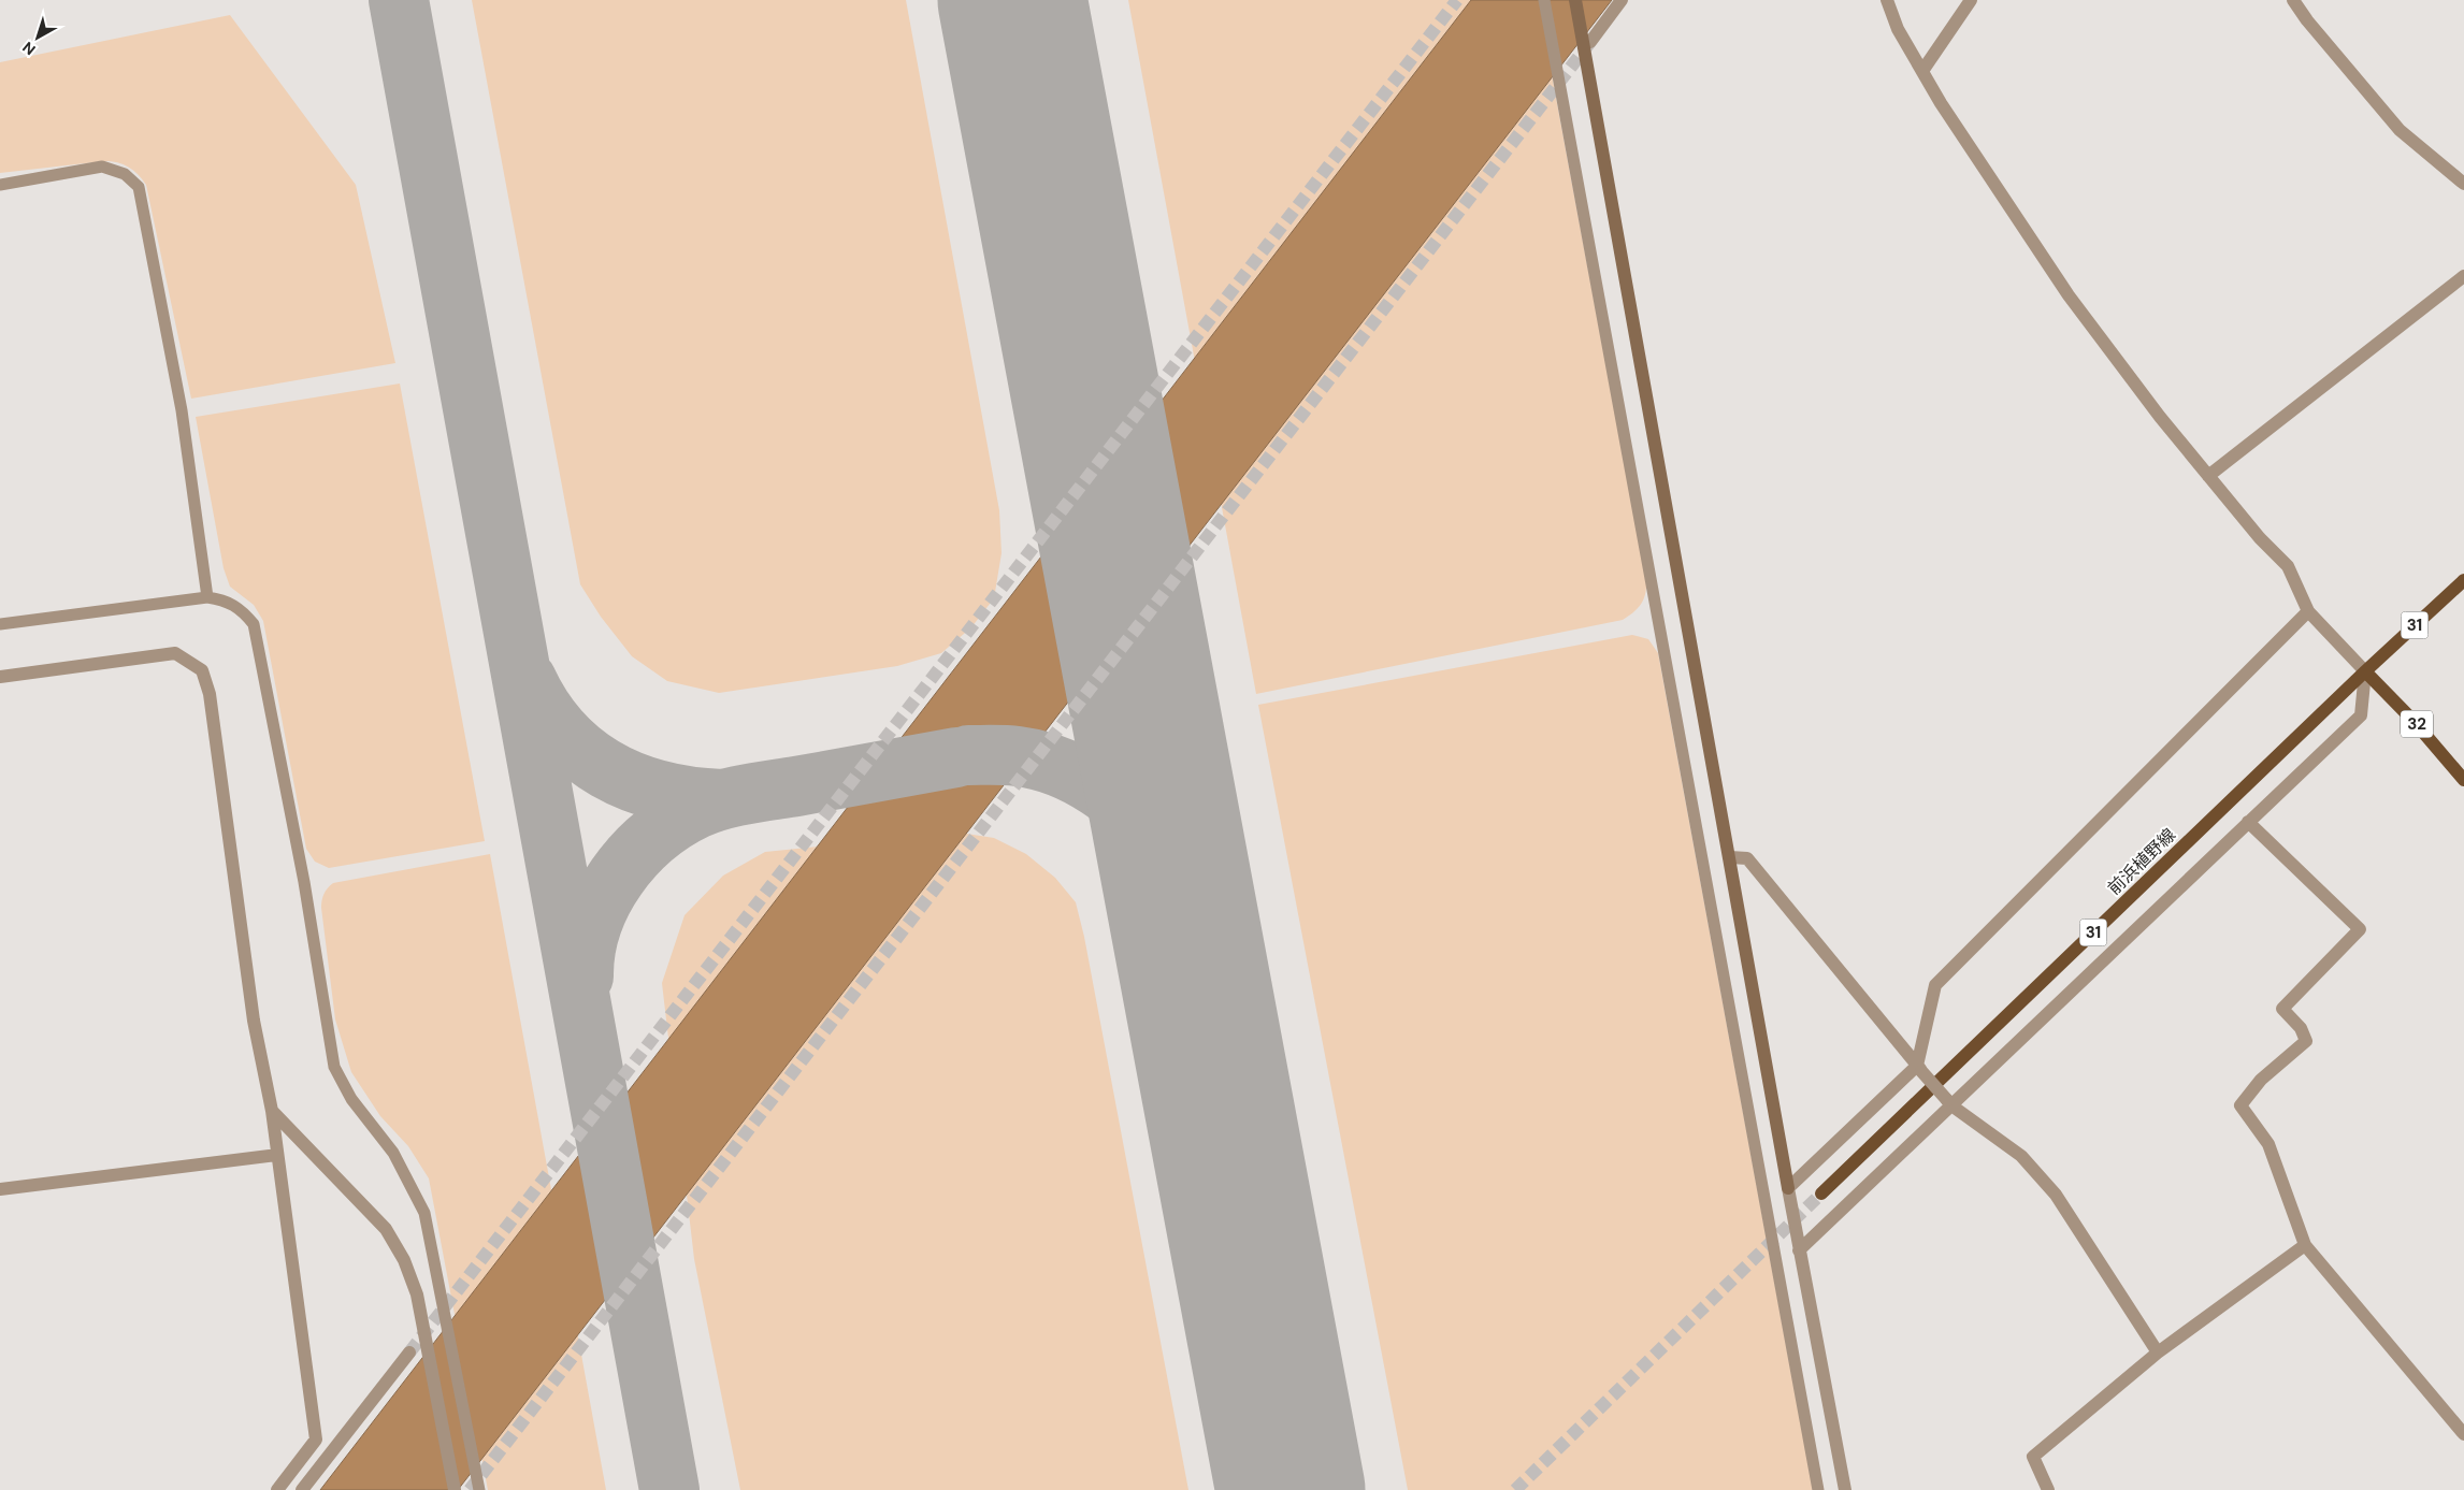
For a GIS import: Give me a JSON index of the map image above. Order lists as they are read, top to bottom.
{
  "streets": {
    "main road": ["31", "32", "前浜植野線"]
  },
  "crossings": [
    ["32", "前浜植野線"]
  ],
  "north": "bottom left"
}
